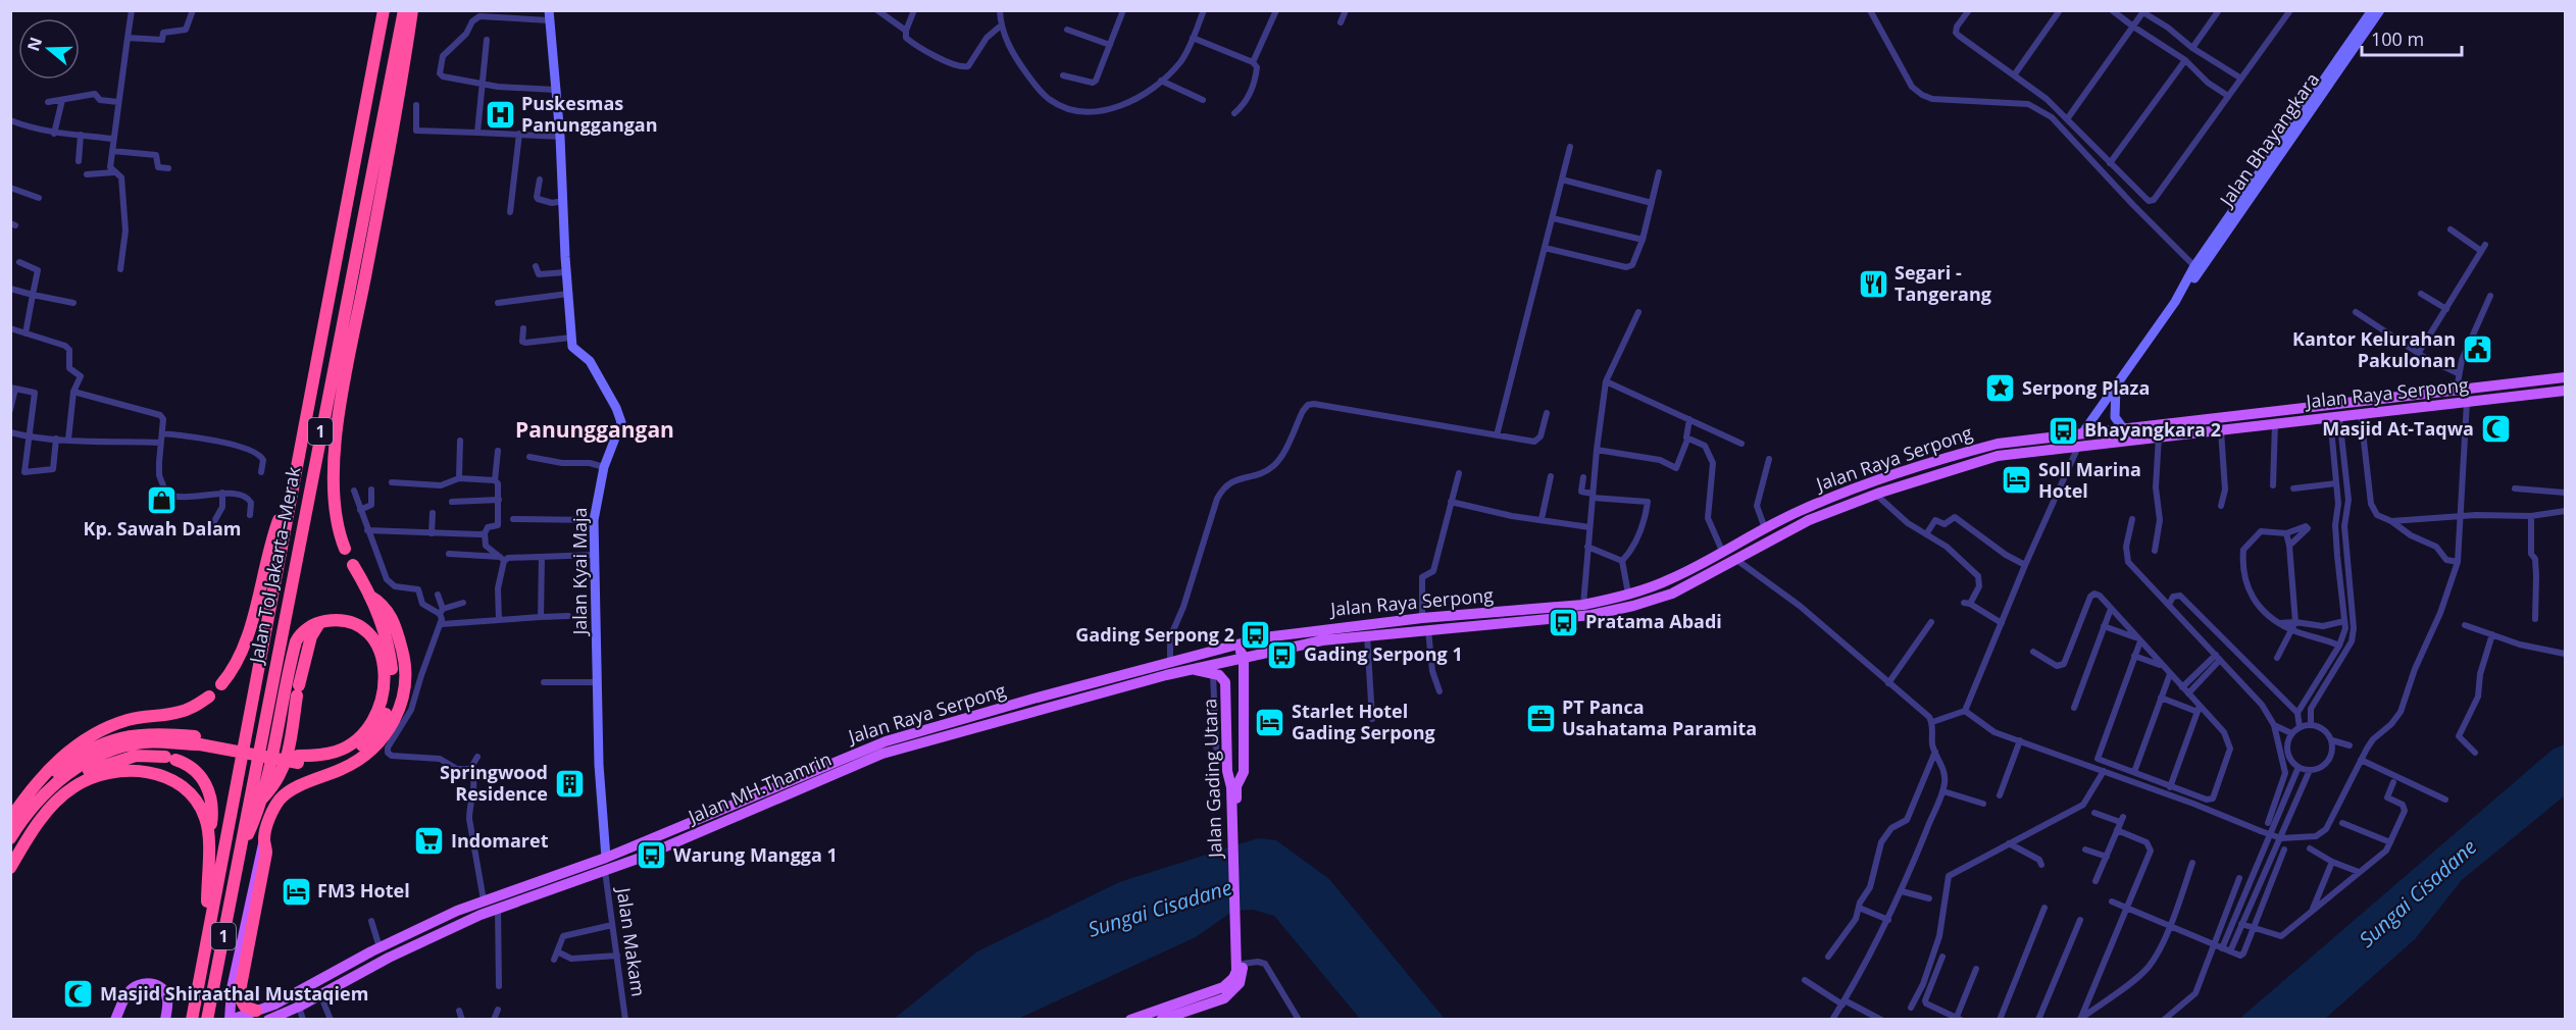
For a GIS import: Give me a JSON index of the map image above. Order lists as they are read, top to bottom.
{
  "streets": {
    "highway": ["1", "Jalan Tol Jakarta–Merak"],
    "main road": [
      "Jalan Bhayangkara",
      "Jalan Raya Serpong",
      "Jalan Kyai Maja",
      "Jalan Gading Utara",
      "Jalan MH.Thamrin"
    ],
    "street": ["Jalan Makam"]
  },
  "crossings": [
    ["Jalan Bhayangkara", "Jalan Raya Serpong"],
    ["Jalan Raya Serpong", "Jalan Kyai Maja"],
    ["Jalan Raya Serpong", "Jalan Gading Utara"],
    ["Jalan Raya Serpong", "Jalan MH.Thamrin"],
    ["Jalan Gading Utara", "Jalan MH.Thamrin"],
    ["Jalan MH.Thamrin", "Jalan Makam"]
  ],
  "districts": ["Panunggangan"],
  "water": ["Sungai Cisadane"],
  "places": {
    "hospital": ["Puskesmas Panunggangan"],
    "restaurant": ["Segari - Tangerang"],
    "public building": ["Kantor Kelurahan Pakulonan"],
    "place": ["Serpong Plaza"],
    "mosque": ["Masjid At-Taqwa", "Masjid Shiraathal Mustaqiem"],
    "bus stop": [
      "Bhayangkara 2",
      "Pratama Abadi",
      "Gading Serpong 2",
      "Gading Serpong 1",
      "Warung Mangga 1"
    ],
    "hotel": ["Soll Marina Hotel", "Starlet Hotel Gading Serpong", "FM3 Hotel"],
    "shop": ["Kp. Sawah Dalam"],
    "office": ["PT Panca Usahatama Paramita"],
    "building": ["Springwood Residence"],
    "supermarket": ["Indomaret"]
  },
  "scale_bar": "100 m",
  "north": "left"
}
